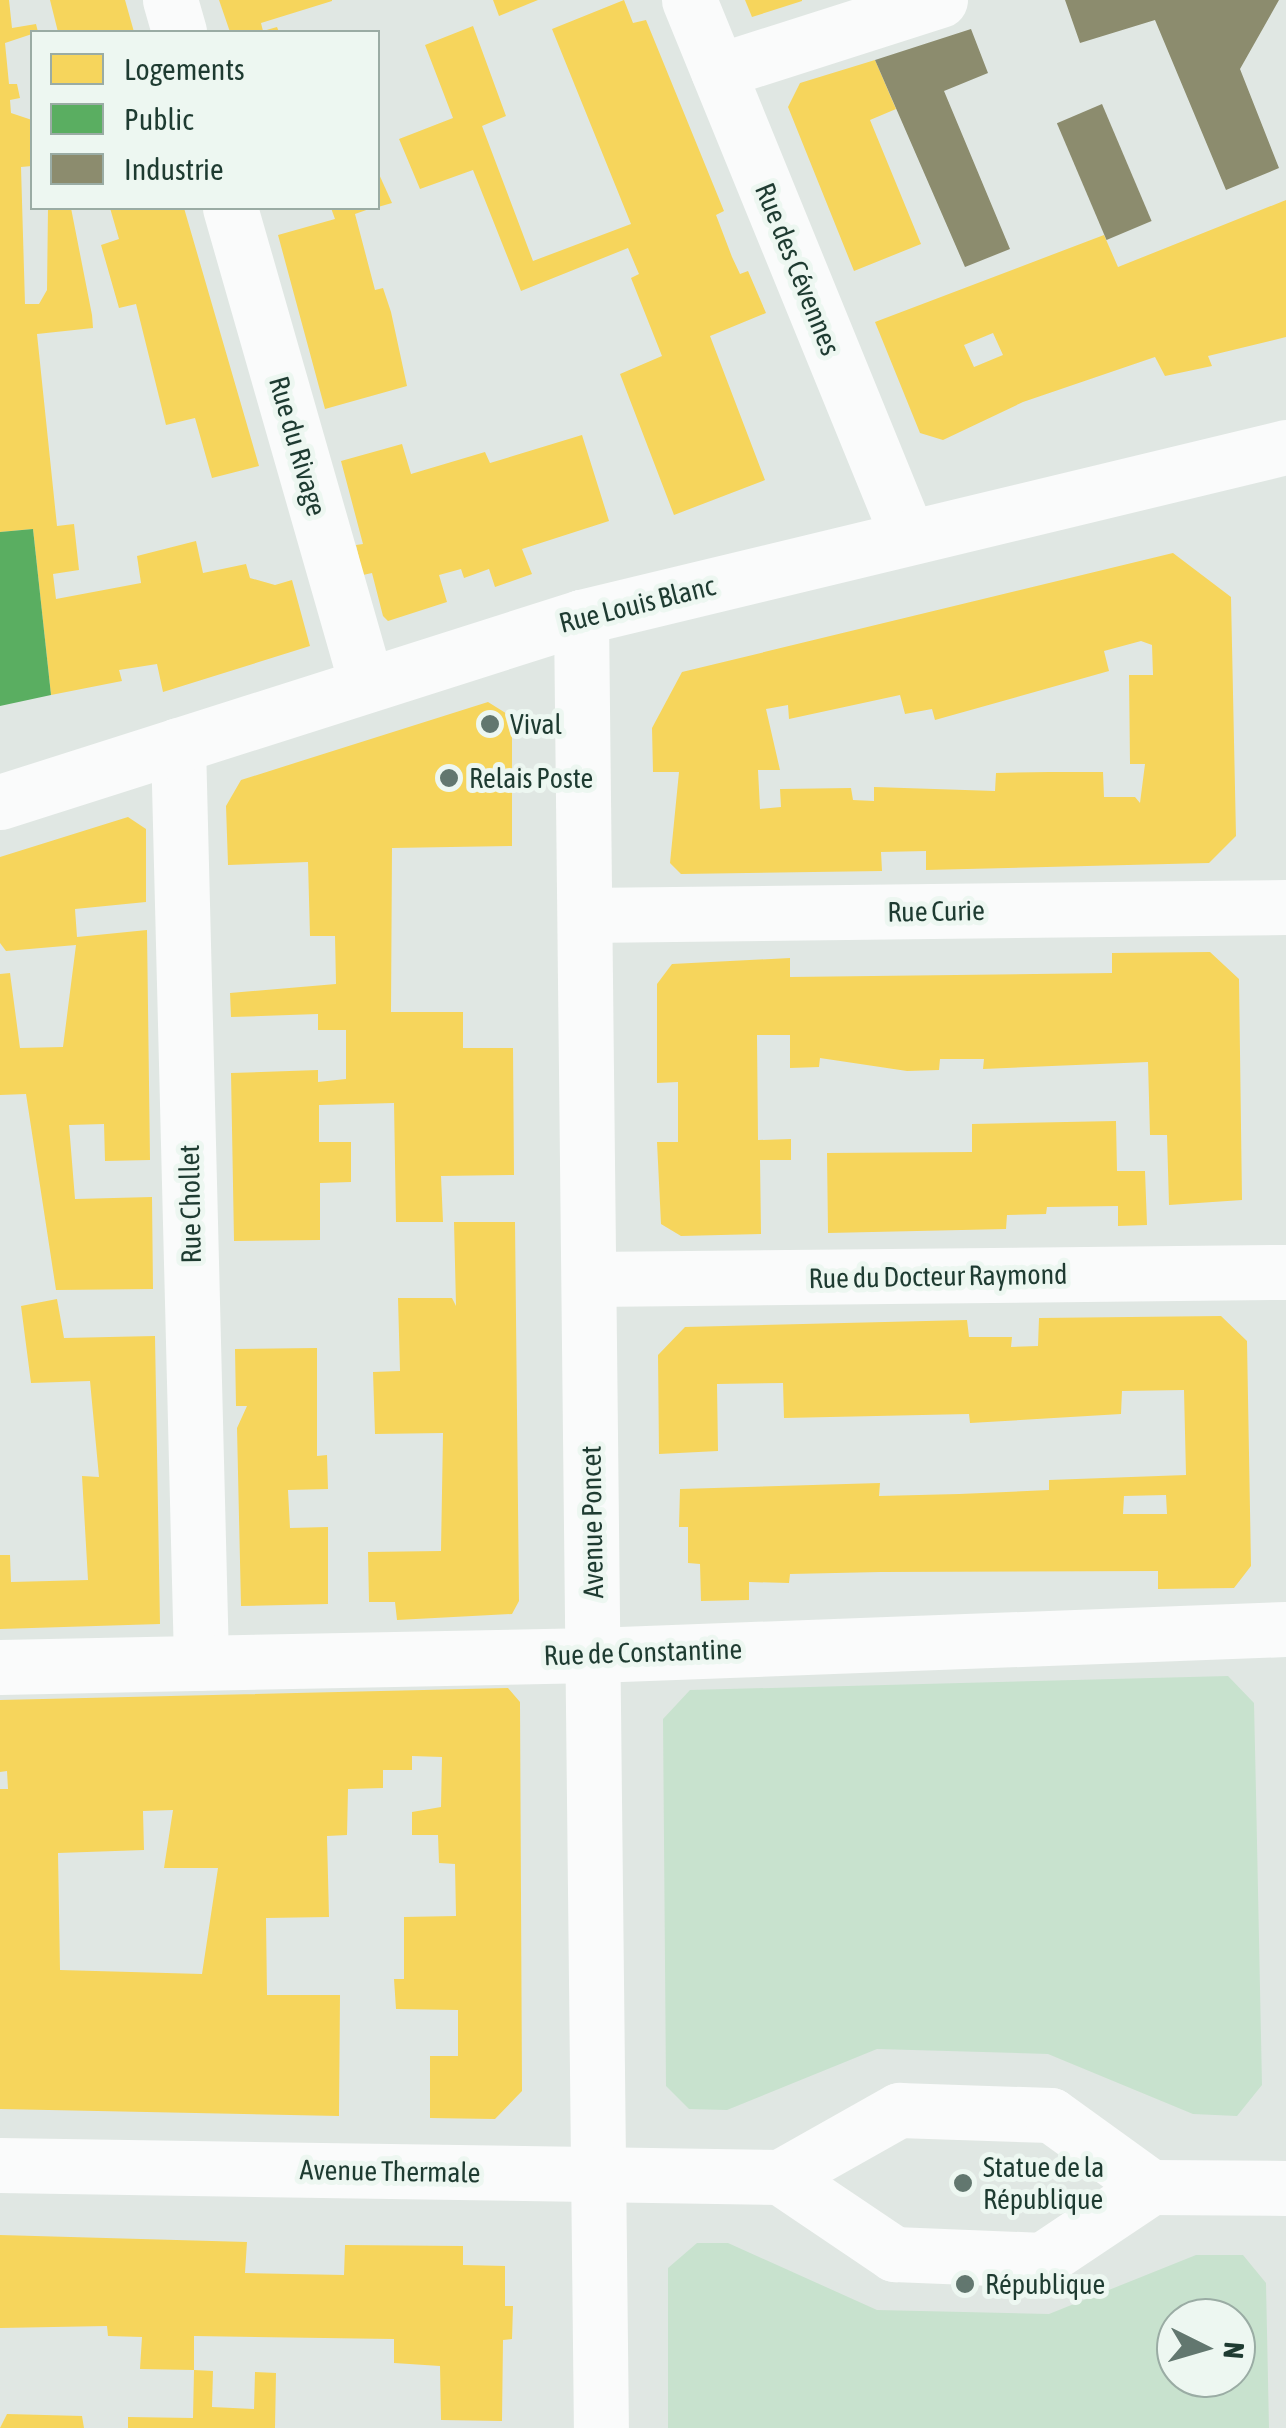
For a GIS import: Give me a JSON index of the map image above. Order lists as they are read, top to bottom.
{
  "streets": {
    "street": [
      "Rue des Cévennes",
      "Rue du Rivage",
      "Rue Louis Blanc",
      "Rue Curie",
      "Rue Chollet",
      "Rue du Docteur Raymond",
      "Avenue Poncet",
      "Rue de Constantine",
      "Avenue Thermale"
    ]
  },
  "crossings": [
    ["Rue des Cévennes", "Rue Louis Blanc"],
    ["Rue du Rivage", "Rue Louis Blanc"],
    ["Rue Louis Blanc", "Rue Chollet"],
    ["Rue Louis Blanc", "Avenue Poncet"],
    ["Rue Curie", "Avenue Poncet"],
    ["Rue Chollet", "Rue de Constantine"],
    ["Rue du Docteur Raymond", "Avenue Poncet"],
    ["Avenue Poncet", "Rue de Constantine"],
    ["Avenue Poncet", "Avenue Thermale"]
  ],
  "places": [
    "Vival",
    "Relais Poste",
    "Statue de la République",
    "République"
  ],
  "legend": ["Logements", "Public", "Industrie"],
  "north": "right"
}
